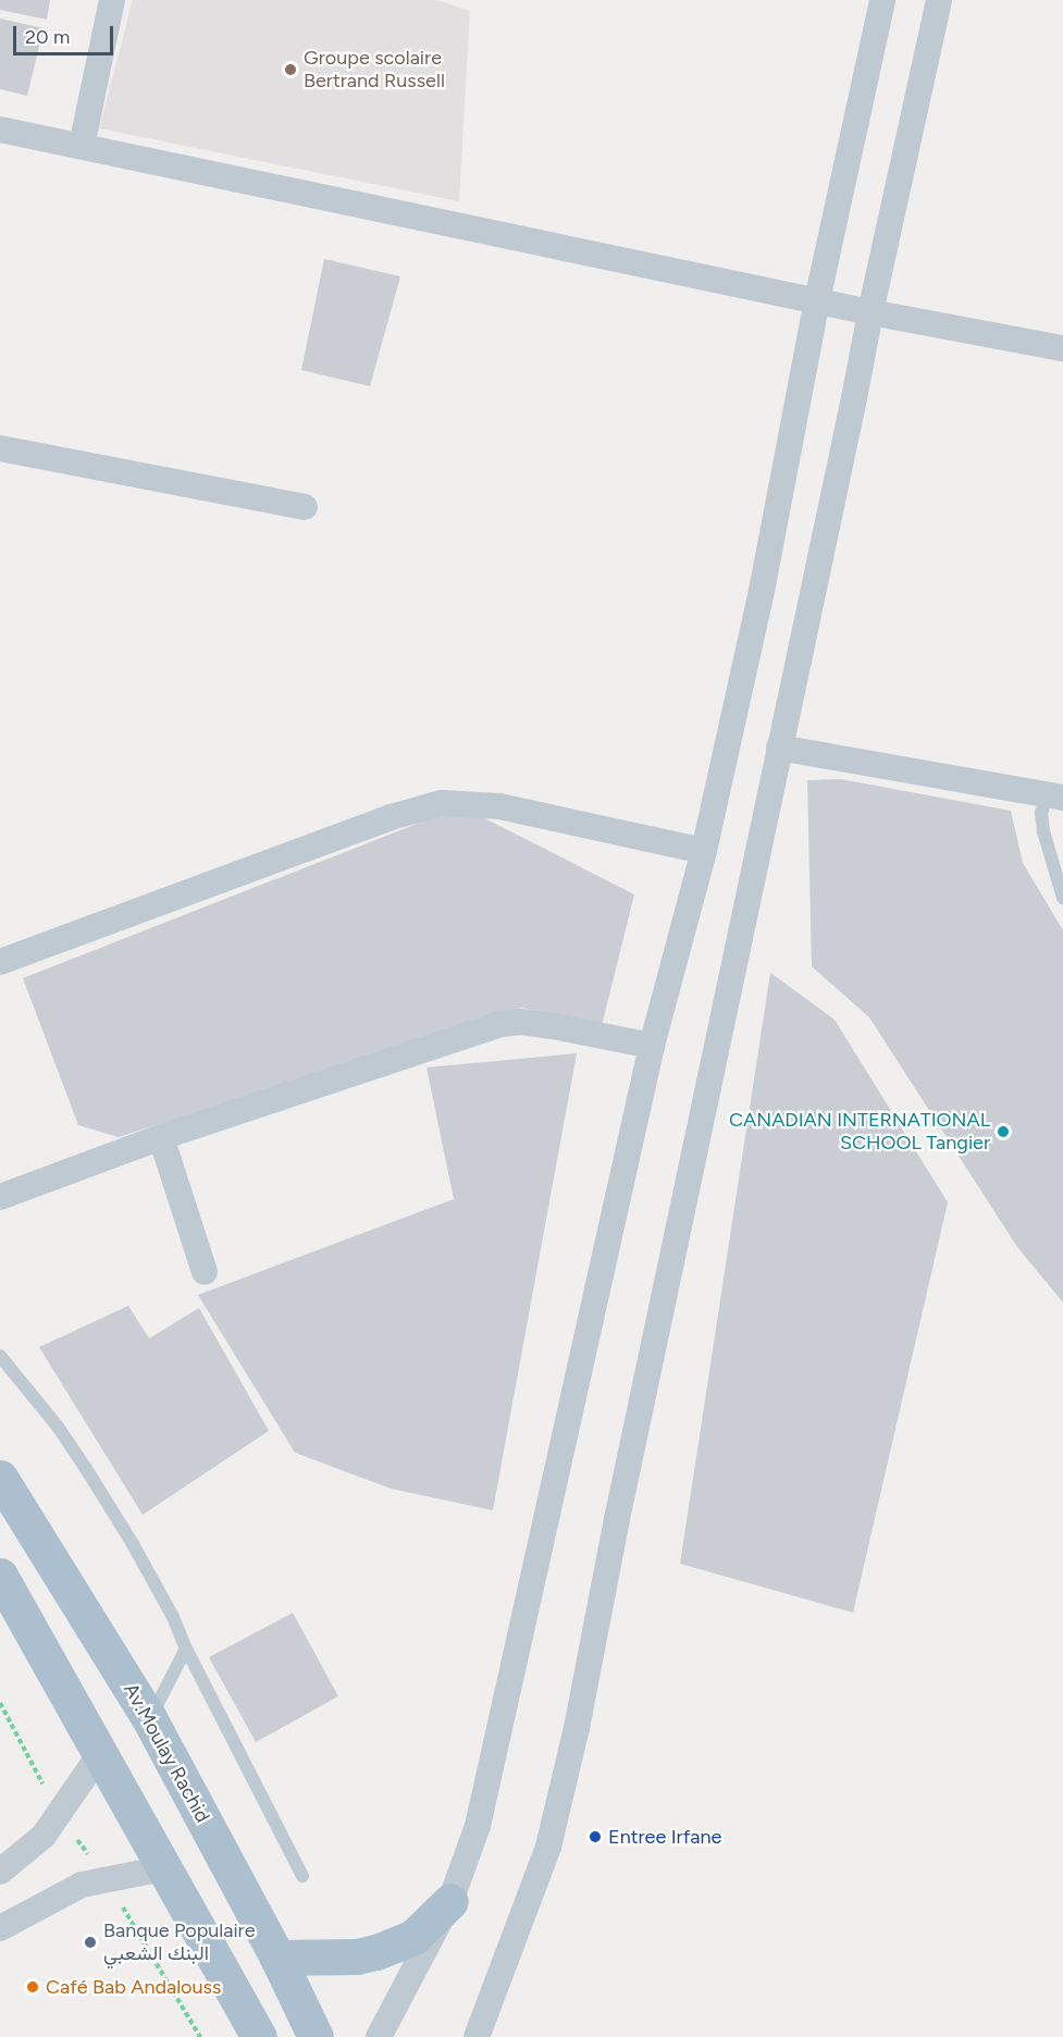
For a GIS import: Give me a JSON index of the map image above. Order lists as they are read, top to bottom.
{
  "streets": {
    "main road": ["Av.Moulay Rachid"]
  },
  "places": [
    "Groupe scolaire Bertrand Russell",
    "CANADIAN INTERNATIONAL SCHOOL Tangier",
    "Entree Irfane",
    "Banque Populaire البنك الشعبي",
    "Café Bab Andalouss"
  ],
  "scale_bar": "20 m"
}
